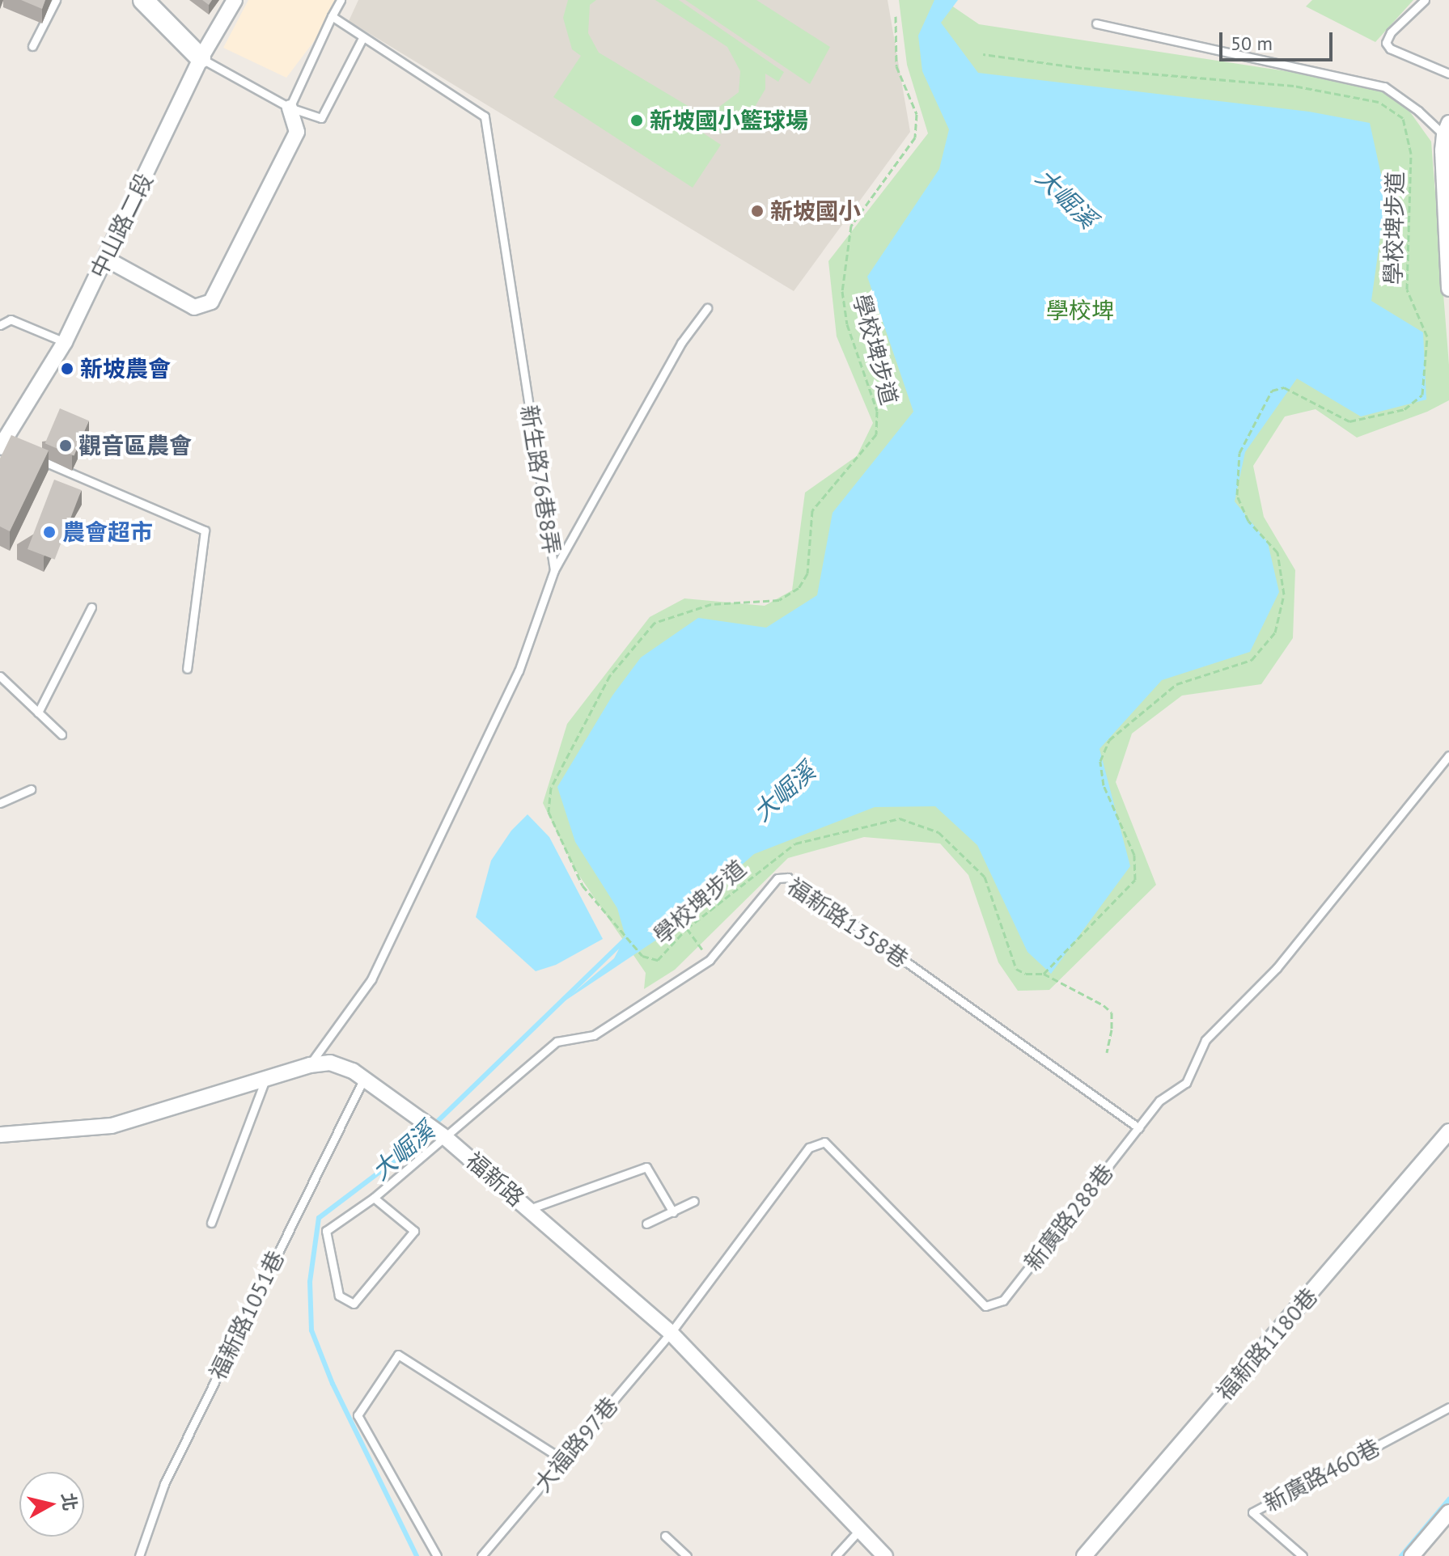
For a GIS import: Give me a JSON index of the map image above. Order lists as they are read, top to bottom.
{
  "streets": {
    "street": ["中山路二段", "福新路", "福新路1180巷"],
    "lane": [
      "新生路76巷8弄",
      "福新路1358巷",
      "新廣路288巷",
      "福新路1051巷",
      "大福路97巷",
      "新廣路460巷"
    ],
    "path": ["學校埤步道"]
  },
  "crossings": [
    ["新生路76巷8弄", "福新路"],
    ["福新路1358巷", "福新路"],
    ["福新路1358巷", "新廣路288巷"],
    ["福新路", "新廣路288巷"],
    ["福新路", "福新路1051巷"],
    ["福新路", "大福路97巷"],
    ["新廣路288巷", "大福路97巷"]
  ],
  "water": ["大崛溪"],
  "parks": ["學校埤"],
  "places": [
    "新坡國小籃球場",
    "新坡國小",
    "新坡農會",
    "觀音區農會",
    "農會超市"
  ],
  "scale_bar": "50 m",
  "north": "right"
}
